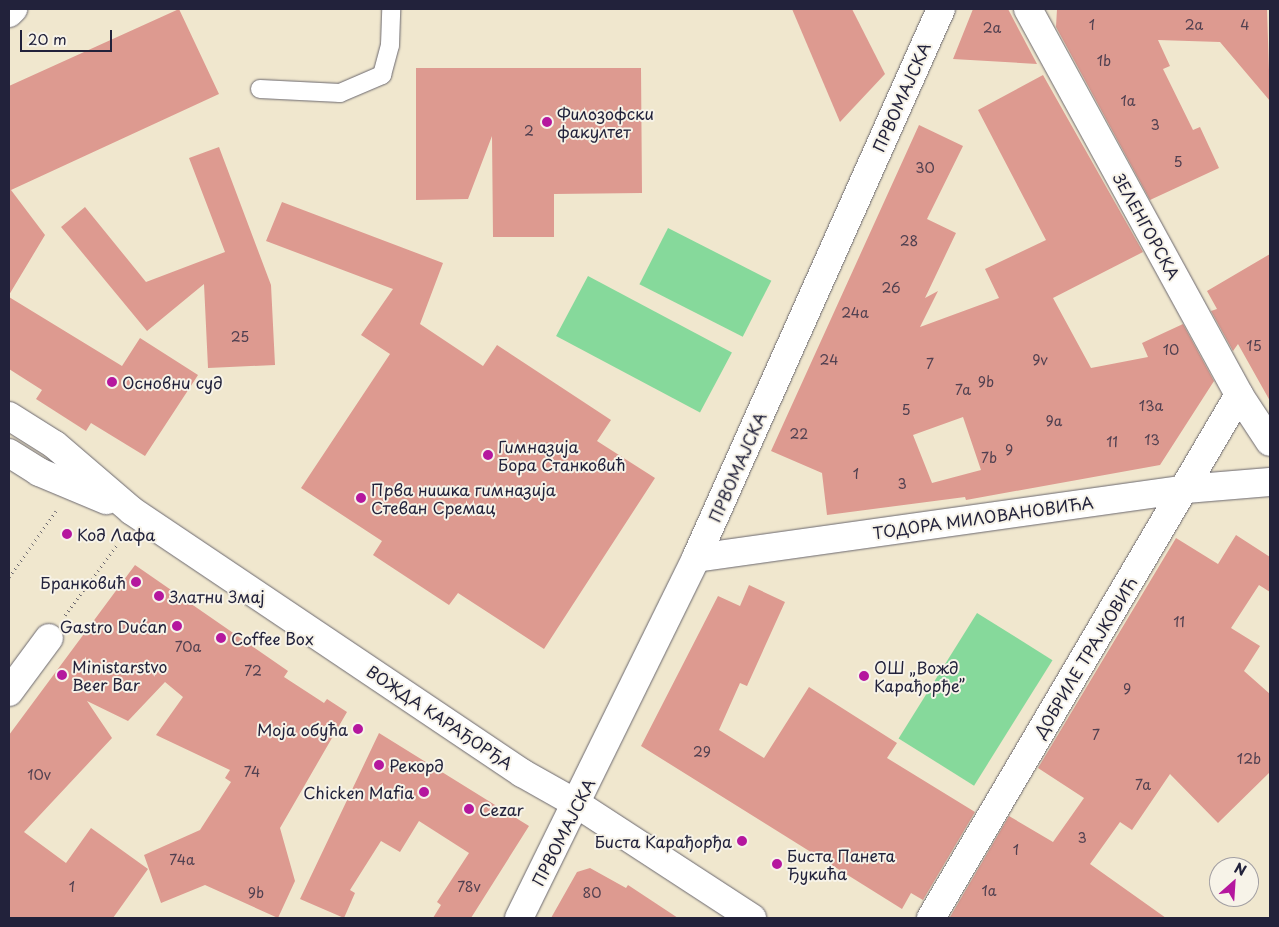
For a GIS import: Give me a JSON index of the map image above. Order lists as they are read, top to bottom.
{
  "streets": {
    "street": [
      "ПРВОМАЈСКА",
      "ЗЕЛЕНГОРСКА",
      "ТОДОРА МИЛОВАНОВИЋА",
      "ДОБРИЛЕ ТРАЈКОВИЋ",
      "ВОЖДА КАРАЂОРЂА"
    ]
  },
  "crossings": [
    ["ПРВОМАЈСКА", "ТОДОРА МИЛОВАНОВИЋА"],
    ["ПРВОМАЈСКА", "ВОЖДА КАРАЂОРЂА"],
    ["ЗЕЛЕНГОРСКА", "ДОБРИЛЕ ТРАЈКОВИЋ"],
    ["ТОДОРА МИЛОВАНОВИЋА", "ДОБРИЛЕ ТРАЈКОВИЋ"]
  ],
  "places": [
    "Филозофски факултет",
    "Основни суд",
    "Гимназија Бора Станковић",
    "Прва нишка гимназија Стеван Сремац",
    "Код Лафа",
    "Бранковић",
    "Златни Змај",
    "Gastro Dućan",
    "Coffee Box",
    "Ministarstvo Beer Bar",
    "ОШ „Вожд Карађорђе”",
    "Моја обућа",
    "Рекорд",
    "Chicken Mafia",
    "Cezar",
    "Биста Карађорђа",
    "Биста Панета Ђукића"
  ],
  "house_numbers": [
    "1",
    "2a",
    "4",
    "2a",
    "1b",
    "1a",
    "3",
    "2",
    "5",
    "30",
    "28",
    "26",
    "24a",
    "25",
    "15",
    "10",
    "24",
    "9v",
    "7",
    "9b",
    "7a",
    "13a",
    "5",
    "9a",
    "22",
    "13",
    "11",
    "9",
    "7b",
    "1",
    "3",
    "11",
    "70a",
    "72",
    "9",
    "7",
    "29",
    "12b",
    "74",
    "10v",
    "7a",
    "3",
    "1",
    "74a",
    "1",
    "78v",
    "1a",
    "9b",
    "80"
  ],
  "scale_bar": "20 m",
  "north": "top right"
}
